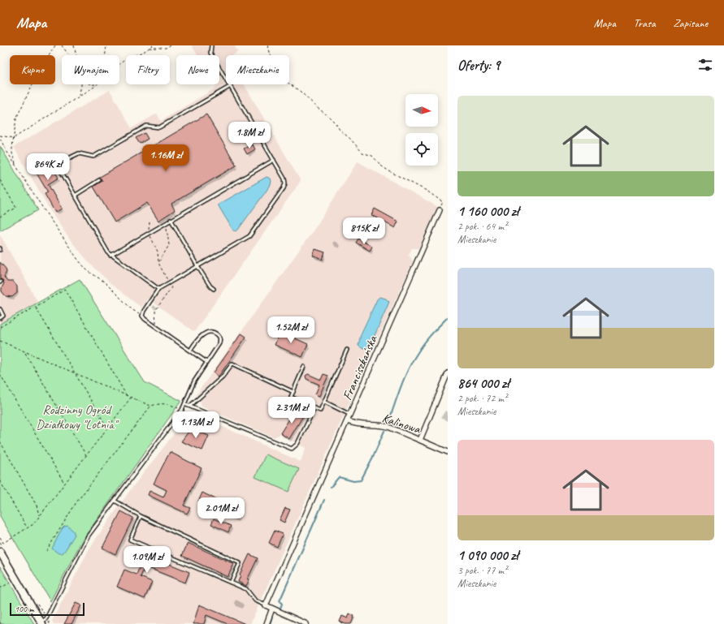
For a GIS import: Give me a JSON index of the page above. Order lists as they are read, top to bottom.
{
  "streets": {
    "street": ["Franciszkańska", "Kalinowa"]
  },
  "crossings": [
    ["Franciszkańska", "Kalinowa"]
  ],
  "parks": ["Rodzinny Ogród Działkowy \"Lotnia\""],
  "scale_bar": "100 m",
  "north": "right",
  "page": {
    "header": "Mapa",
    "nav": ["Mapa", "Trasa", "Zapisane"],
    "heading": "Oferty: 9",
    "chip": [
      "Kupno",
      "Wynajem",
      "Filtry",
      "Nowe",
      "Mieszkanie"
    ],
    "list": [
      {
        "name": "1 160 000 zł",
        "note": "2 pok. · 64 m² · Mieszkanie"
      },
      {
        "name": "864 000 zł",
        "note": "2 pok. · 72 m² · Mieszkanie"
      },
      {
        "name": "1 090 000 zł",
        "note": "3 pok. · 77 m² · Mieszkanie"
      }
    ],
    "price": [
      "1.8M zł",
      "1.16M zł",
      "864K zł",
      "815K zł",
      "1.52M zł",
      "2.31M zł",
      "1.13M zł",
      "2.01M zł",
      "1.09M zł"
    ],
    "scale": "100 m"
  }
}
